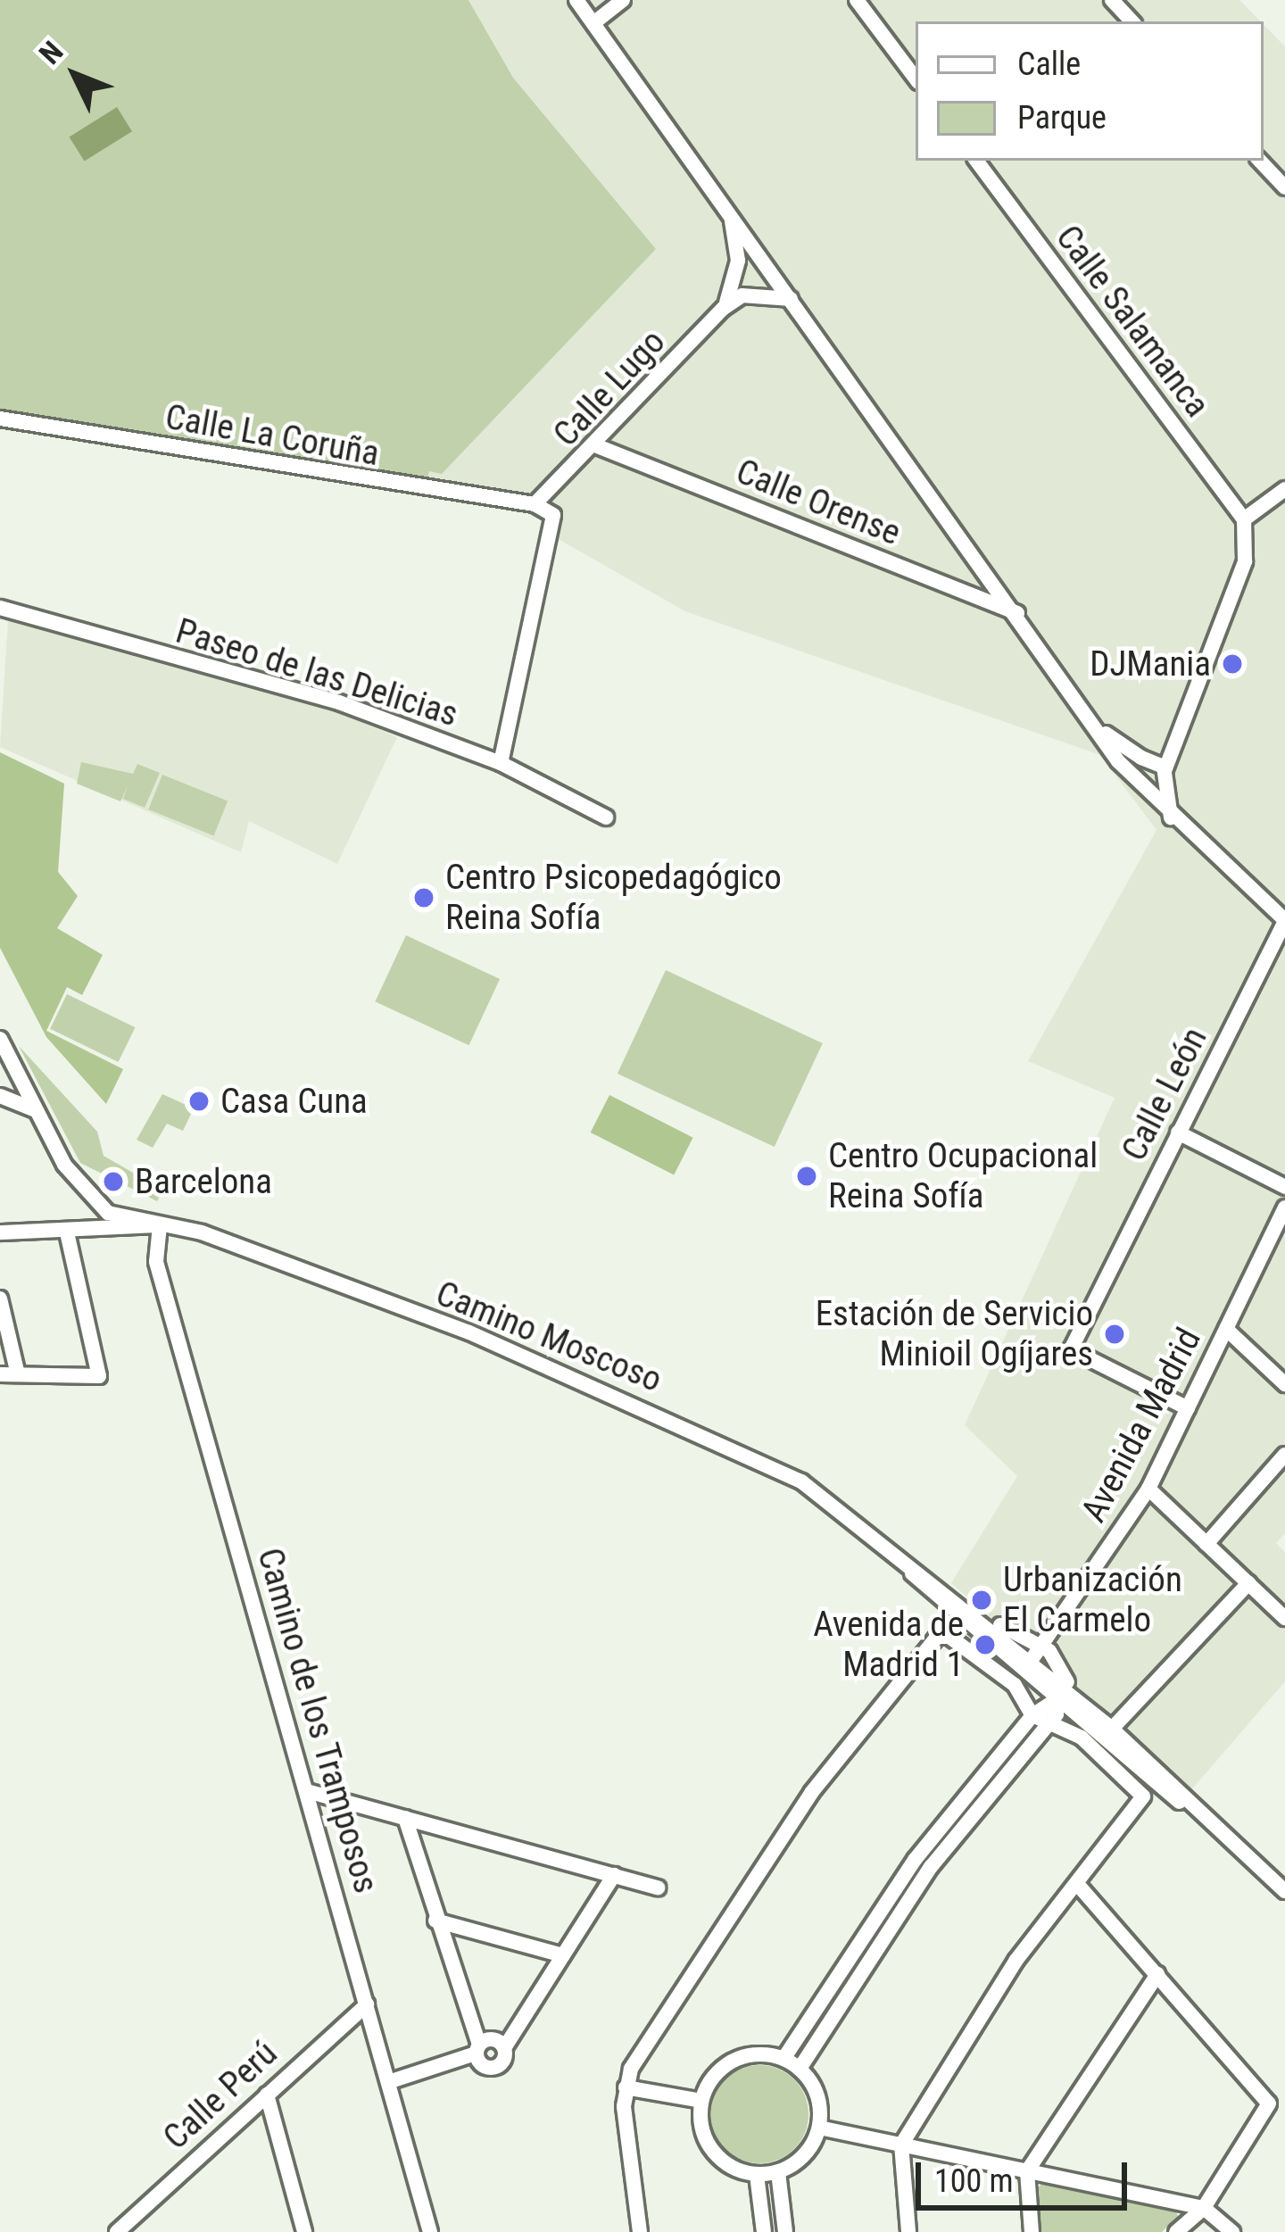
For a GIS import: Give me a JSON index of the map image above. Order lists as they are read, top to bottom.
{
  "streets": {
    "street": [
      "Calle Salamanca",
      "Calle Lugo",
      "Calle La Coruña",
      "Calle Orense",
      "Paseo de las Delicias",
      "Calle León",
      "Camino Moscoso",
      "Avenida Madrid",
      "Camino de los Tramposos",
      "Calle Perú"
    ]
  },
  "crossings": [
    ["Calle Lugo", "Calle La Coruña"],
    ["Calle Lugo", "Calle Orense"],
    ["Calle León", "Avenida Madrid"],
    ["Camino Moscoso", "Avenida Madrid"],
    ["Camino Moscoso", "Camino de los Tramposos"],
    ["Camino de los Tramposos", "Calle Perú"]
  ],
  "places": [
    "DJMania",
    "Centro Psicopedagógico Reina Sofía",
    "Casa Cuna",
    "Centro Ocupacional Reina Sofía",
    "Barcelona",
    "Estación de Servicio Minioil Ogíjares",
    "Urbanización El Carmelo",
    "Avenida de Madrid 1"
  ],
  "legend": ["Calle", "Parque"],
  "scale_bar": "100 m",
  "north": "top left"
}
